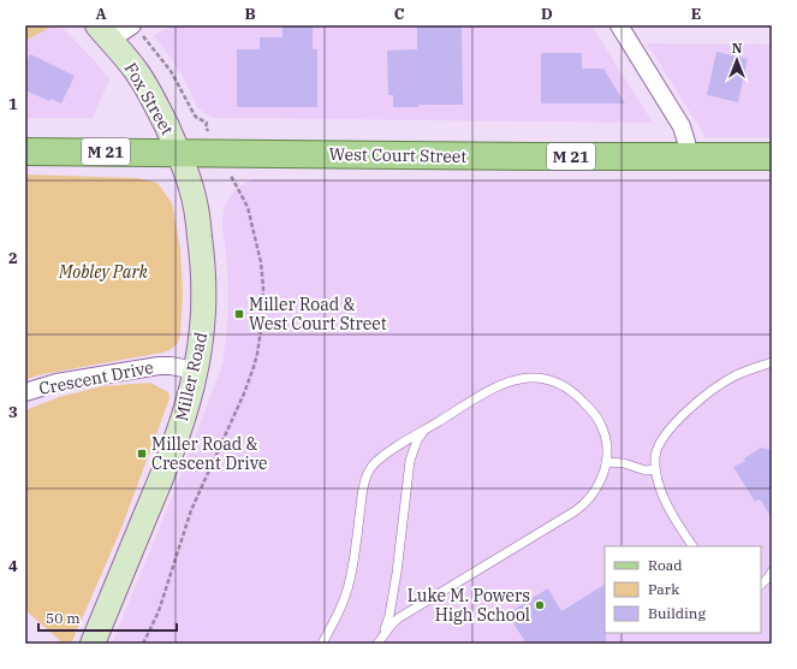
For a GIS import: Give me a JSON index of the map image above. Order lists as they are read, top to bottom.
{
  "streets": {
    "main road": [
      "Fox Street",
      "M 21",
      "West Court Street",
      "Miller Road"
    ],
    "street": ["Crescent Drive"]
  },
  "crossings": [
    ["Fox Street", "West Court Street"],
    ["Fox Street", "Miller Road"],
    ["West Court Street", "Miller Road"],
    ["Miller Road", "Crescent Drive"]
  ],
  "parks": ["Mobley Park"],
  "places": {
    "transit": ["Miller Road & West Court Street", "Miller Road & Crescent Drive"],
    "other": ["Luke M. Powers High School"]
  },
  "legend": ["Road", "Park", "Building"],
  "scale_bar": "50 m",
  "north": "top",
  "grid": {
    "columns": [
      "A",
      "B",
      "C",
      "D",
      "E"
    ],
    "rows": [
      "1",
      "2",
      "3",
      "4"
    ]
  }
}
